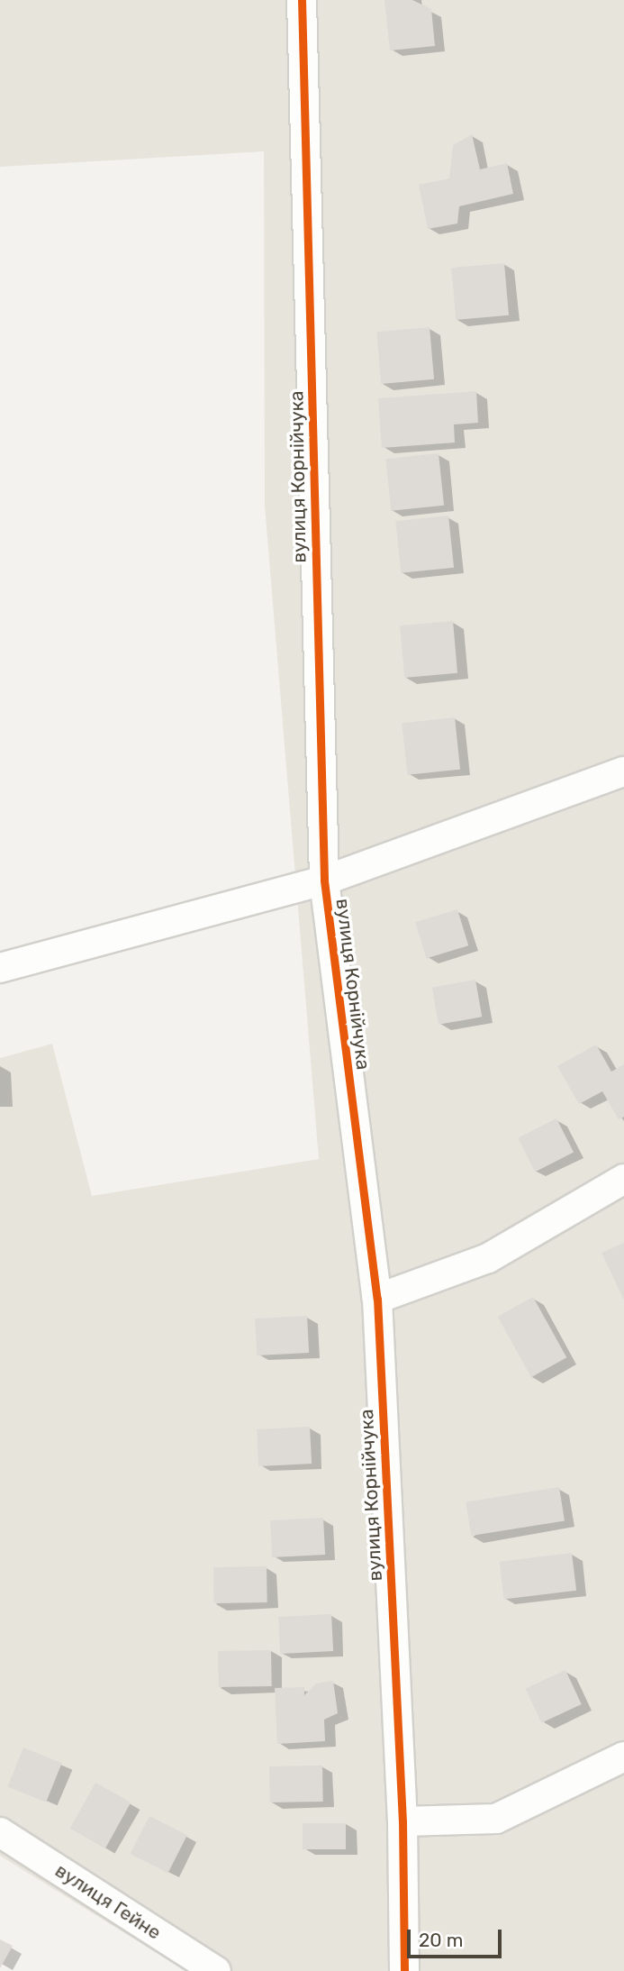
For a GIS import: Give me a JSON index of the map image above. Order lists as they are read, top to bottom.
{
  "streets": {
    "street": ["вулиця Корнійчука", "вулиця Гейне"]
  },
  "scale_bar": "20 m"
}
